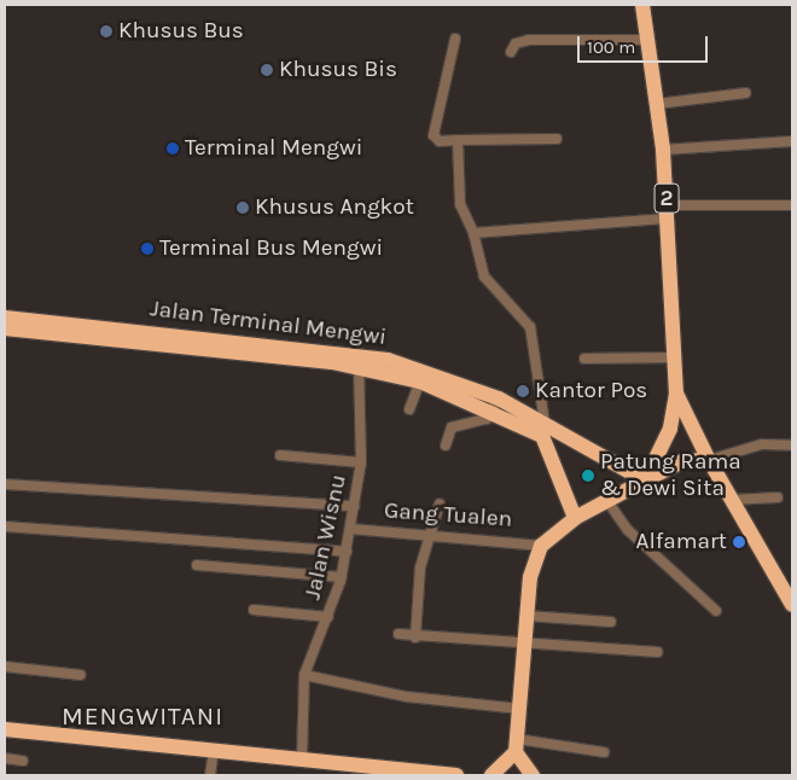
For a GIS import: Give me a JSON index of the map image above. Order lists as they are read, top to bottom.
{
  "streets": {
    "highway": ["2", "Jalan Terminal Mengwi"],
    "street": ["Gang Tualen", "Jalan Wisnu"]
  },
  "crossings": [
    ["2", "Jalan Terminal Mengwi"],
    ["Jalan Terminal Mengwi", "Jalan Wisnu"],
    ["Gang Tualen", "Jalan Wisnu"]
  ],
  "districts": ["MENGWITANI"],
  "places": [
    "Khusus Bus",
    "Khusus Bis",
    "Terminal Mengwi",
    "Khusus Angkot",
    "Terminal Bus Mengwi",
    "Kantor Pos",
    "Patung Rama & Dewi Sita",
    "Alfamart"
  ],
  "scale_bar": "100 m"
}
